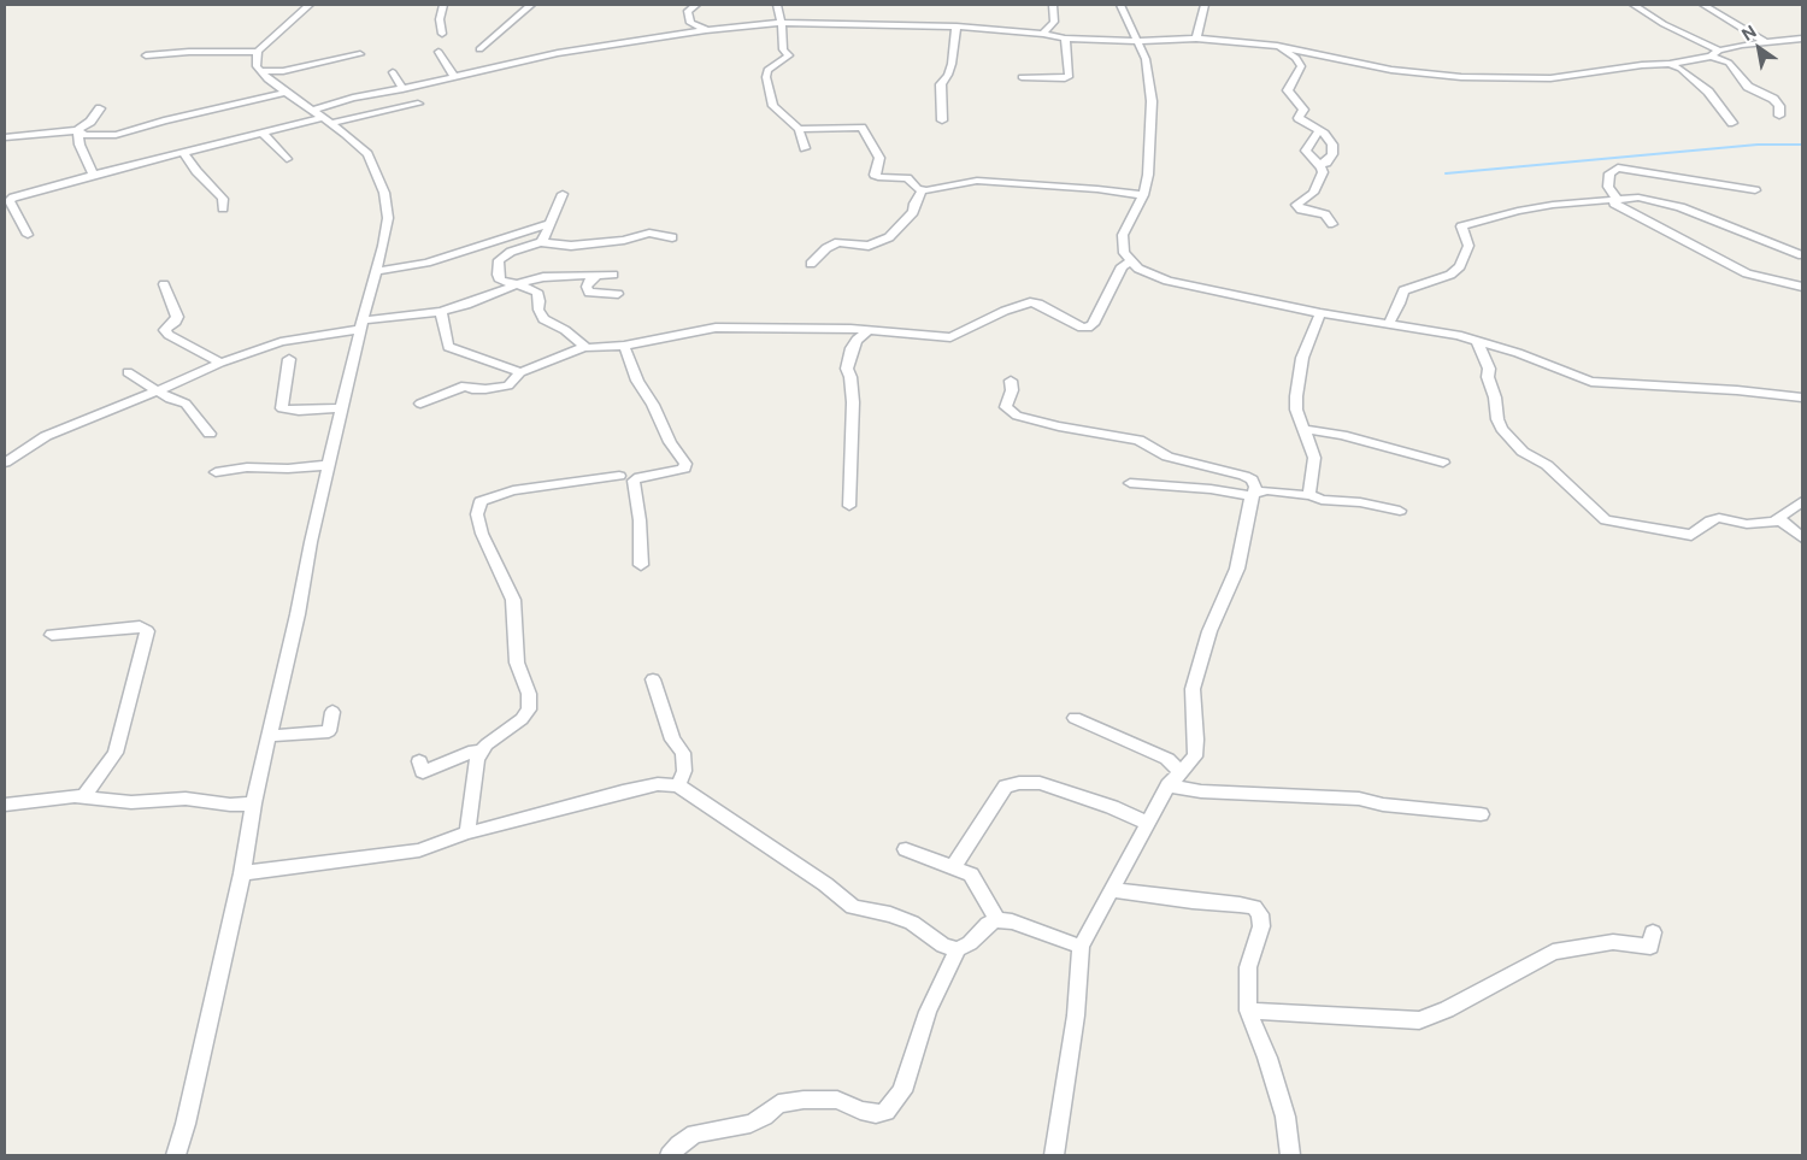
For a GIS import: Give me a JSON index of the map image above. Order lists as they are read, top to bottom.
{
  "north": "top left"
}
